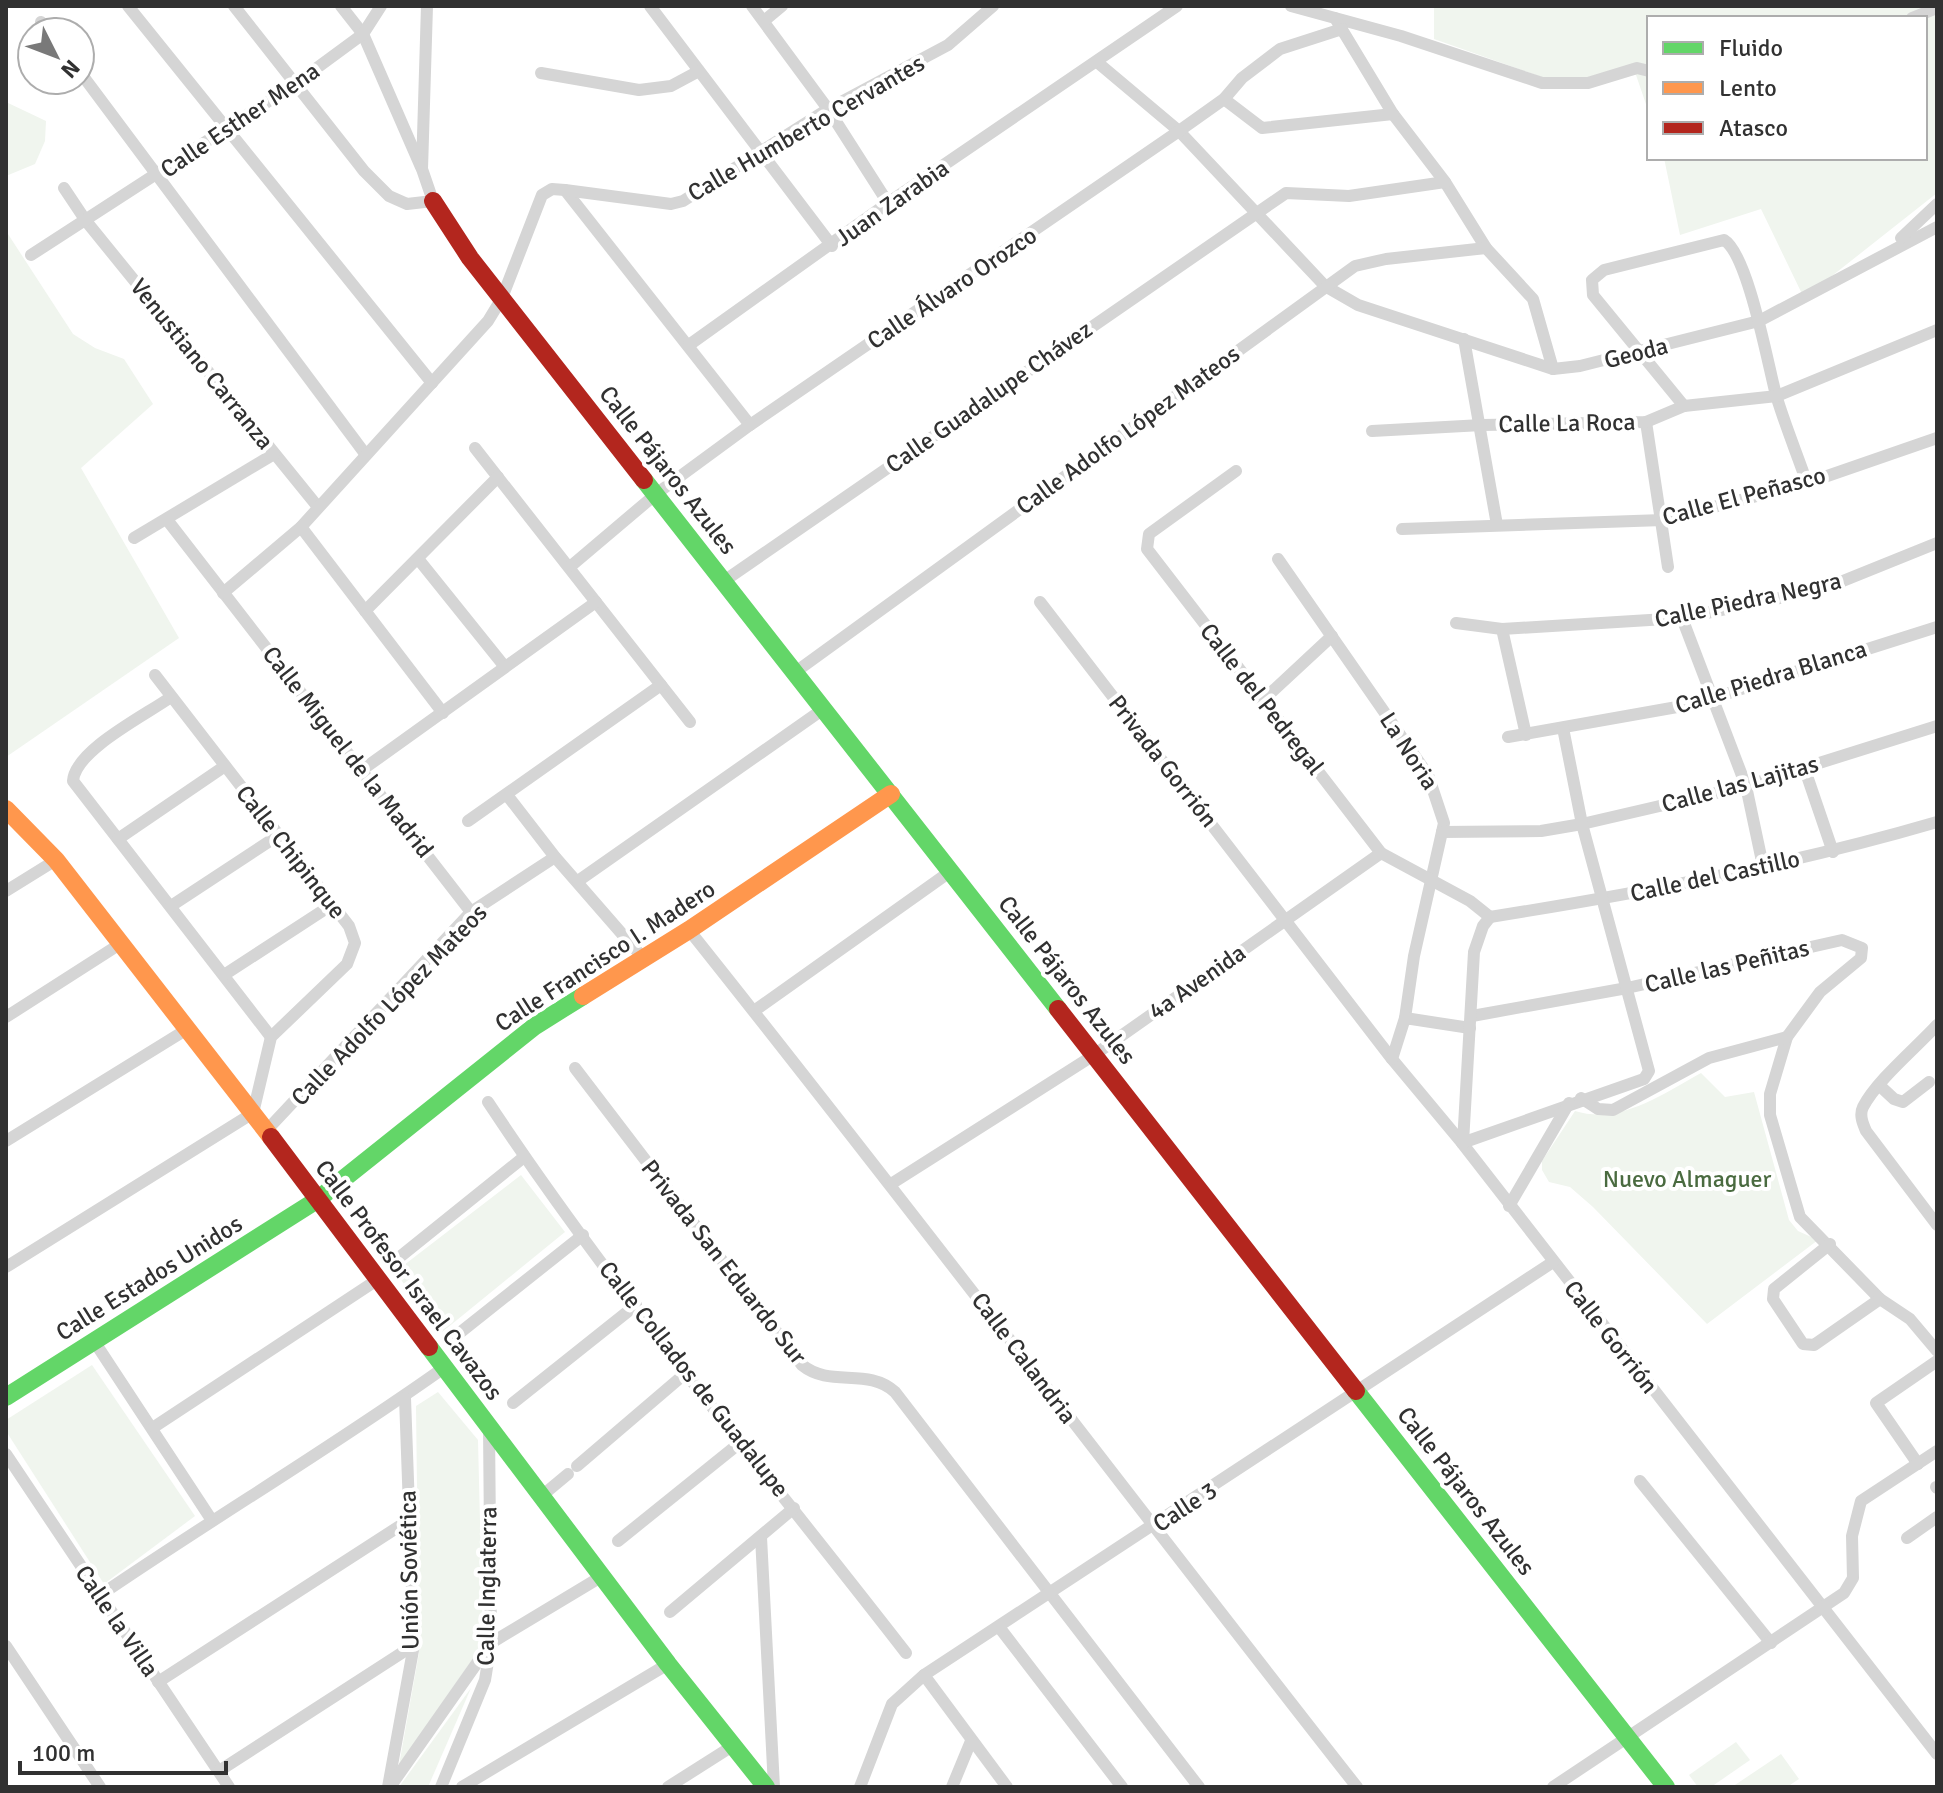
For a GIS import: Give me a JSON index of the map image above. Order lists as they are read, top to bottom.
{
  "streets": {
    "street": [
      "Calle Esther Mena",
      "Calle Humberto Cervantes",
      "Juan Zarabia",
      "Calle Álvaro Orozco",
      "Geoda",
      "Venustiano Carranza",
      "Calle Guadalupe Chávez",
      "Calle La Roca",
      "Calle Adolfo López Mateos",
      "Calle Pájaros Azules",
      "Calle El Peñasco",
      "Calle Piedra Negra",
      "Calle Piedra Blanca",
      "Calle del Pedregal",
      "La Noria",
      "Calle Miguel de la Madrid",
      "Privada Gorrión",
      "Calle las Lajitas",
      "Calle Chipinque",
      "Calle del Castillo",
      "Calle Francisco I. Madero",
      "Calle las Peñitas",
      "4a Avenida",
      "Privada San Eduardo Sur",
      "Calle Estados Unidos",
      "Calle Profesor Israel Cavazos",
      "Calle Gorrión",
      "Calle Calandria",
      "Calle Collados de Guadalupe",
      "Calle 3",
      "Unión Soviética",
      "Calle Inglaterra",
      "Calle la Villa"
    ]
  },
  "crossings": [
    ["Calle Esther Mena", "Venustiano Carranza"],
    ["Calle Álvaro Orozco", "Calle Pájaros Azules"],
    ["Calle Guadalupe Chávez", "Calle Pájaros Azules"],
    ["Calle Adolfo López Mateos", "Calle Pájaros Azules"],
    ["Calle Adolfo López Mateos", "Calle Miguel de la Madrid"],
    ["Calle Adolfo López Mateos", "Calle Profesor Israel Cavazos"],
    ["Calle Pájaros Azules", "Calle Francisco I. Madero"],
    ["Calle Pájaros Azules", "4a Avenida"],
    ["Calle Pájaros Azules", "Calle 3"],
    ["Calle del Pedregal", "4a Avenida"],
    ["La Noria", "Calle las Lajitas"],
    ["La Noria", "Calle las Peñitas"],
    ["Privada Gorrión", "4a Avenida"],
    ["Privada Gorrión", "Calle Gorrión"],
    ["Calle Francisco I. Madero", "Calle Estados Unidos"],
    ["Calle Francisco I. Madero", "Calle Profesor Israel Cavazos"],
    ["Calle Francisco I. Madero", "Calle Calandria"],
    ["4a Avenida", "Calle Gorrión"],
    ["4a Avenida", "Calle Calandria"],
    ["Privada San Eduardo Sur", "Calle 3"],
    ["Calle Estados Unidos", "Calle Profesor Israel Cavazos"],
    ["Calle Profesor Israel Cavazos", "Calle Inglaterra"],
    ["Calle Gorrión", "Calle 3"],
    ["Calle Calandria", "Calle 3"]
  ],
  "parks": ["Nuevo Almaguer"],
  "legend": ["Fluido", "Lento", "Atasco"],
  "scale_bar": "100 m",
  "north": "bottom right"
}
